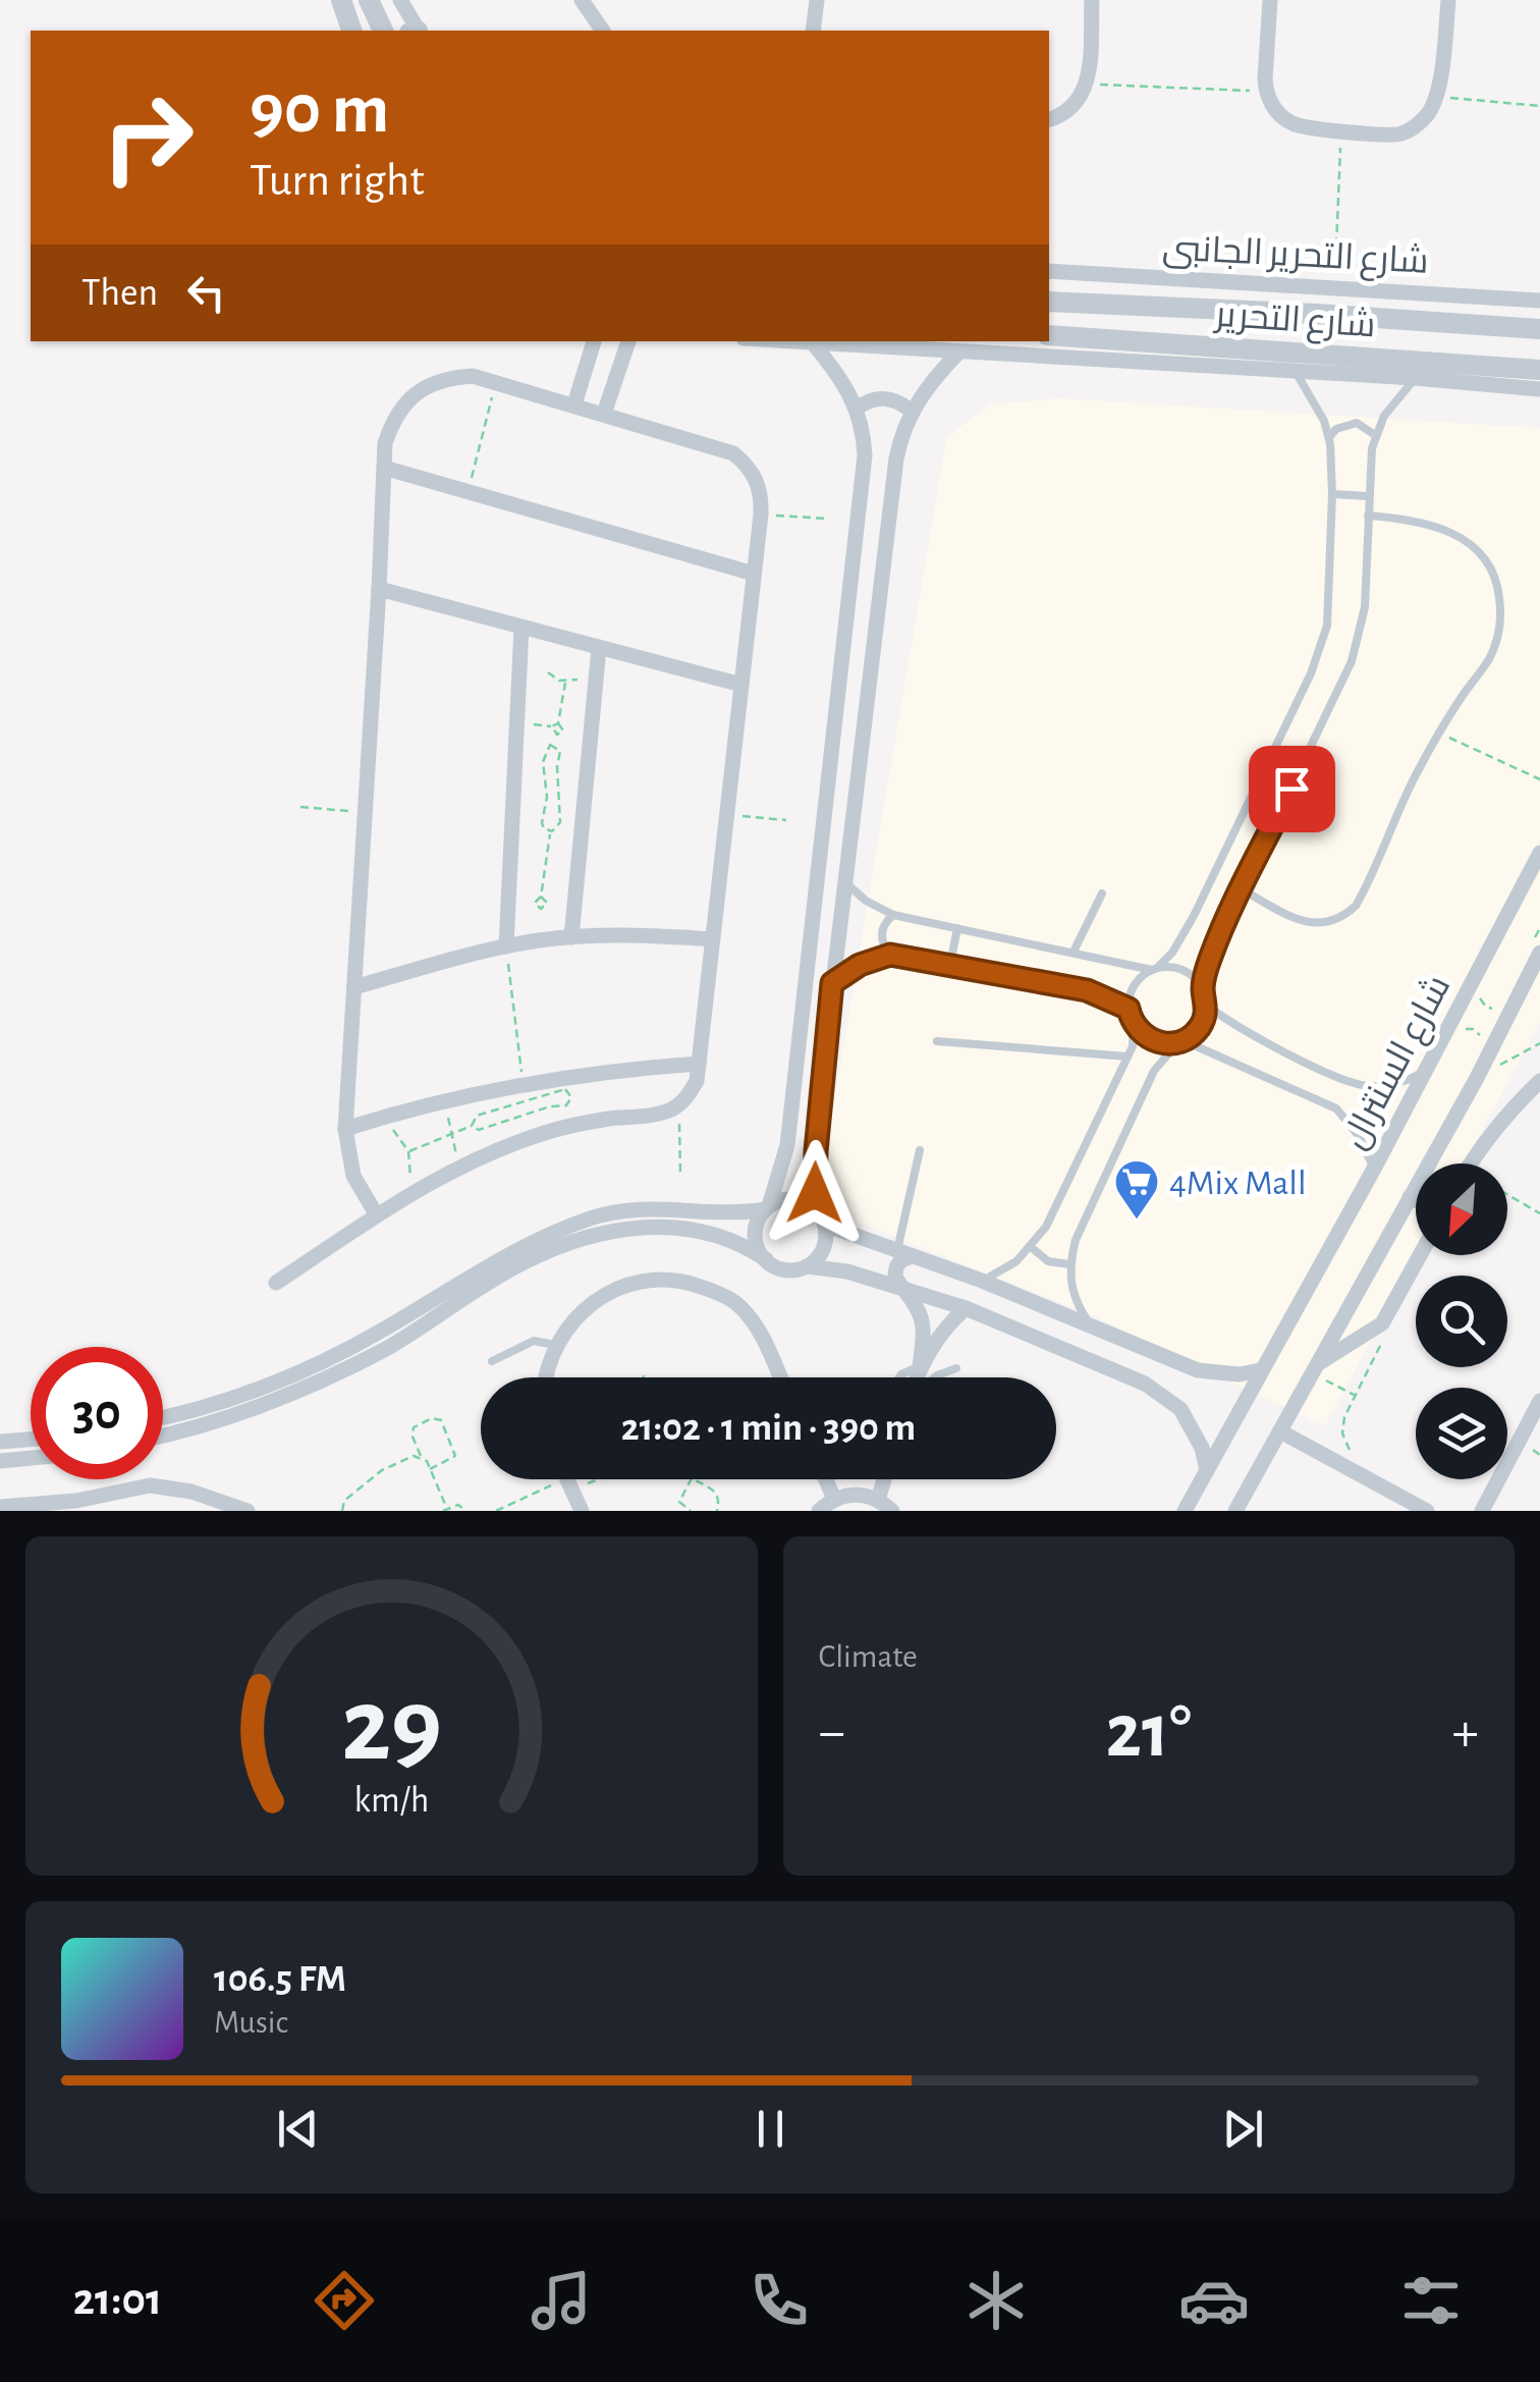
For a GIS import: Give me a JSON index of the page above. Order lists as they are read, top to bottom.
{
  "streets": {
    "street": ["شارع التحرير الجانبى", "شارع التحرير", "شارع السنترال"]
  },
  "places": {
    "supermarket": ["4Mix Mall"]
  },
  "north": "bottom left",
  "page": {
    "turn": ["90 m", "Turn right"],
    "then": "Then",
    "limit": "30",
    "trip": "21:02 · 1 min · 390 m",
    "tile": "Climate",
    "heat": ["−", "21°", "+"],
    "song": ["106.5 FM", "Music"],
    "tabs": "21:01",
    "gauge": ["29", "km/h"]
  }
}
